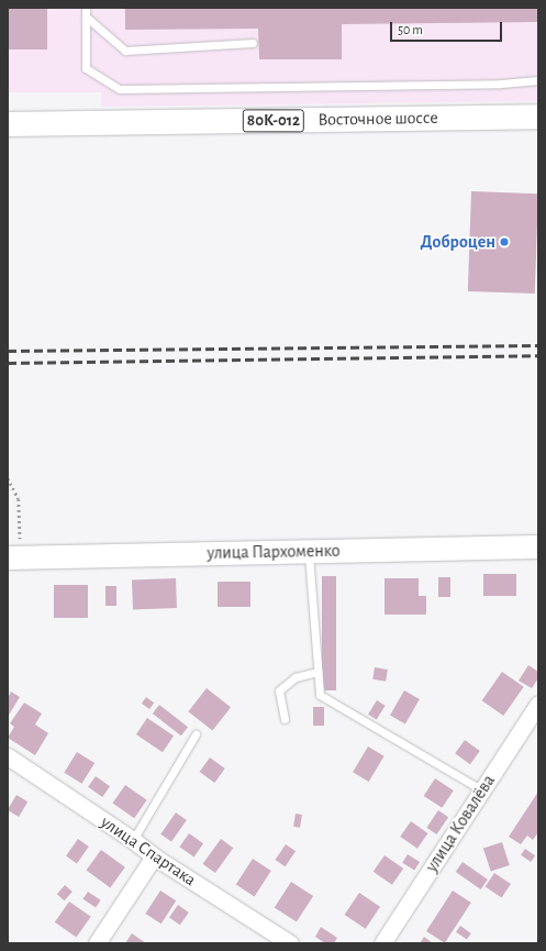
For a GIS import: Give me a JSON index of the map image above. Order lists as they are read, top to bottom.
{
  "streets": {
    "main road": ["Восточное шоссе", "80К-012", "улица Пархоменко"],
    "street": ["улица Ковалёва", "улица Спартака"]
  },
  "places": ["Доброцен"],
  "scale_bar": "50 m"
}
